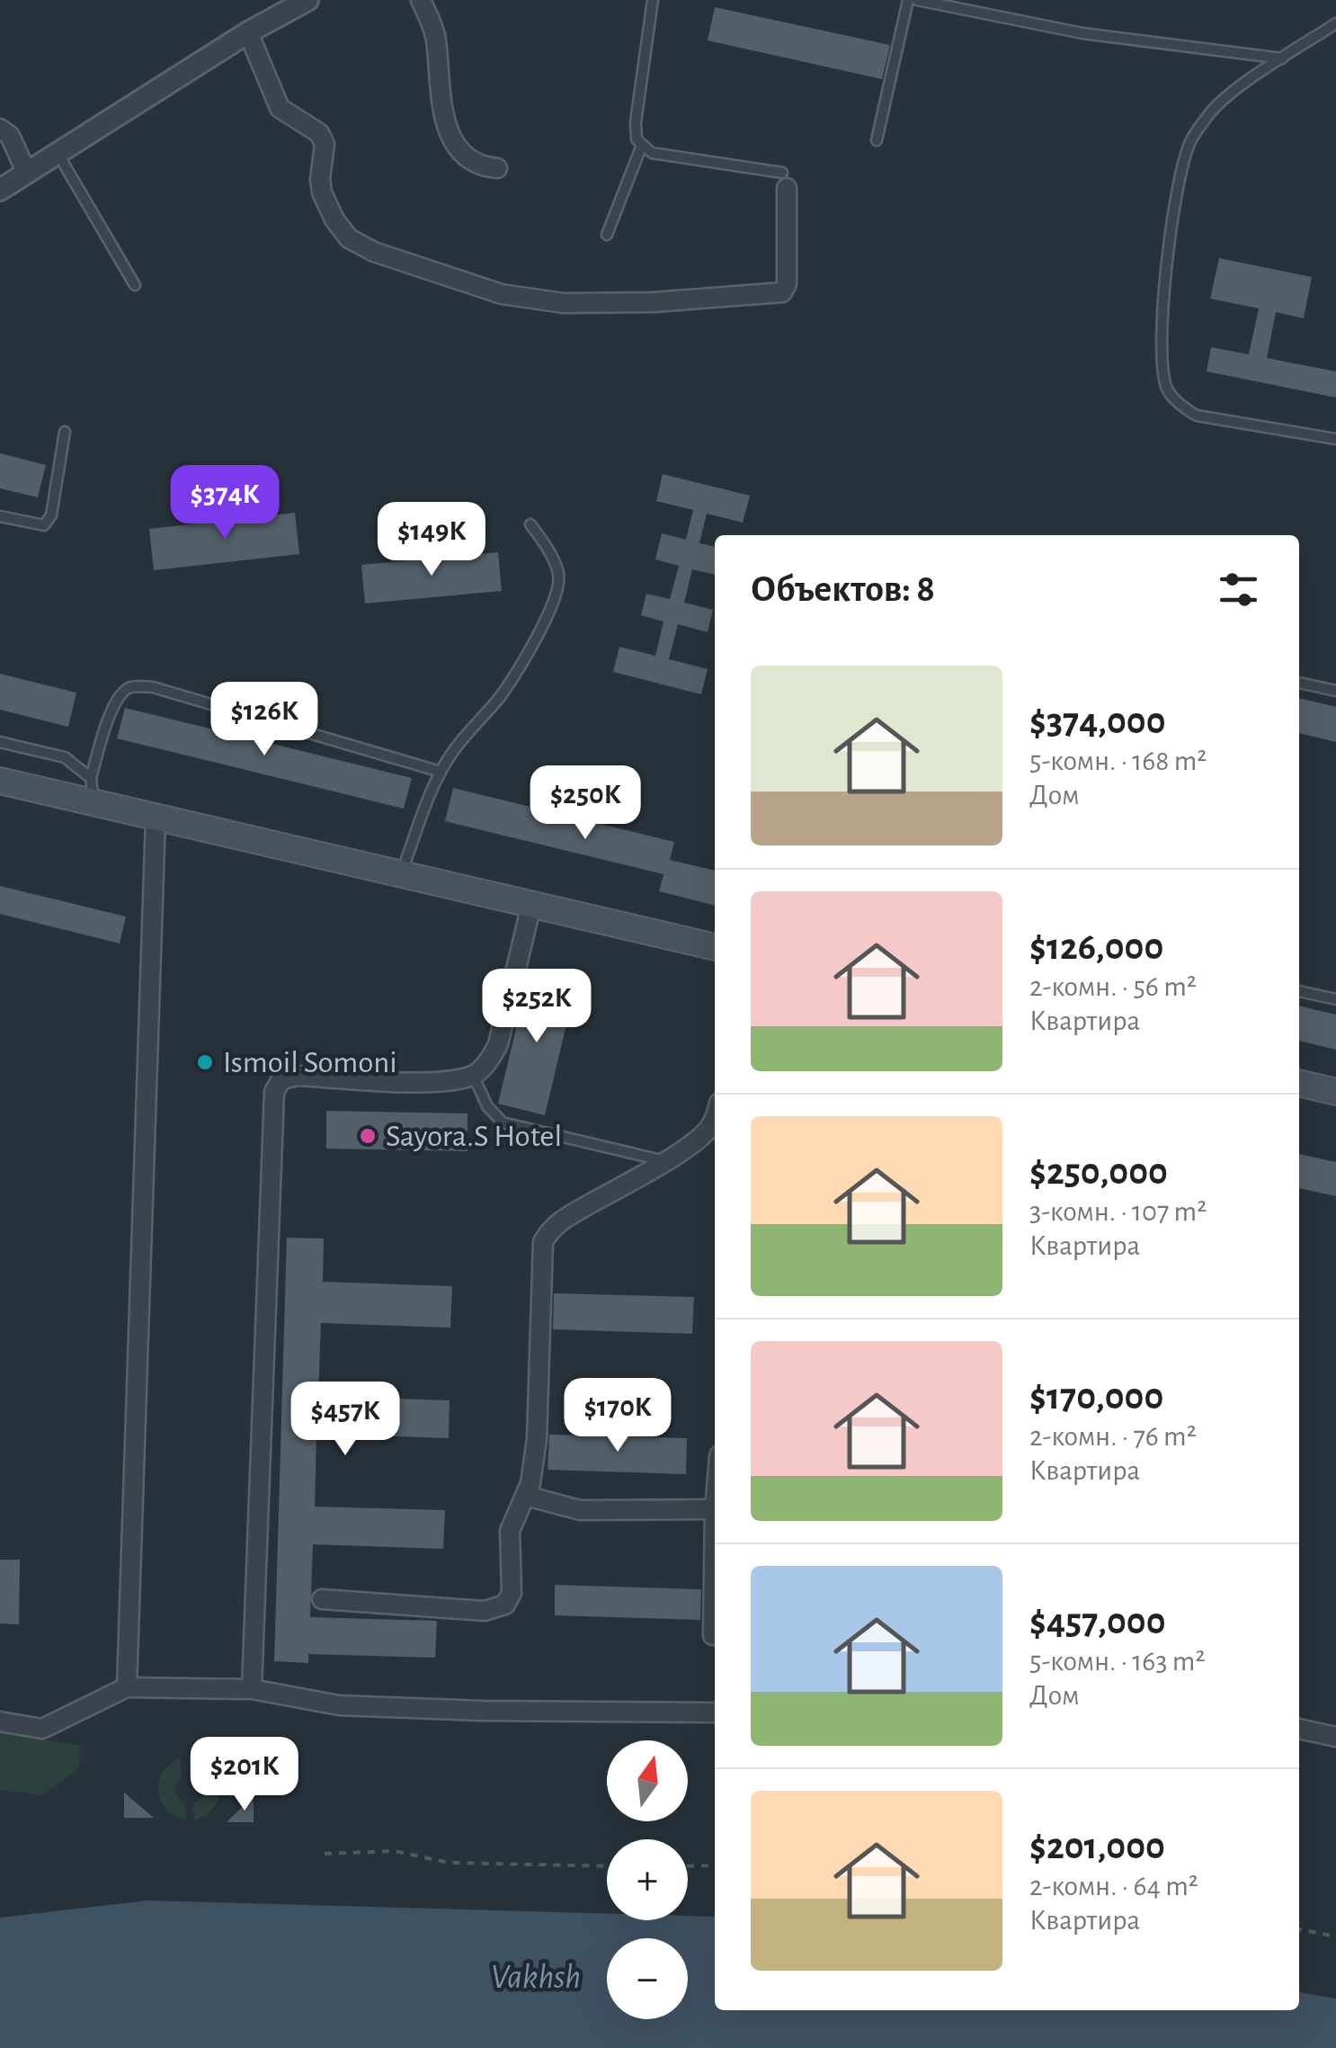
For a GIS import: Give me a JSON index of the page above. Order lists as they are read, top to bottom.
{
  "water": ["Vakhsh"],
  "places": ["Ismoil Somoni", "Sayora.S Hotel"],
  "north": "top",
  "page": {
    "price": [
      "$374K",
      "$149K",
      "$126K",
      "$250K",
      "$252K",
      "$170K",
      "$457K",
      "$201K"
    ],
    "heading": "Объектов: 8",
    "list": [
      {
        "name": "$374,000",
        "note": "5-комн. · 168 m² · Дом"
      },
      {
        "name": "$126,000",
        "note": "2-комн. · 56 m² · Квартира"
      },
      {
        "name": "$250,000",
        "note": "3-комн. · 107 m² · Квартира"
      },
      {
        "name": "$170,000",
        "note": "2-комн. · 76 m² · Квартира"
      },
      {
        "name": "$457,000",
        "note": "5-комн. · 163 m² · Дом"
      },
      {
        "name": "$201,000",
        "note": "2-комн. · 64 m² · Квартира"
      }
    ],
    "map_buttons": ["+", "−"]
  }
}
